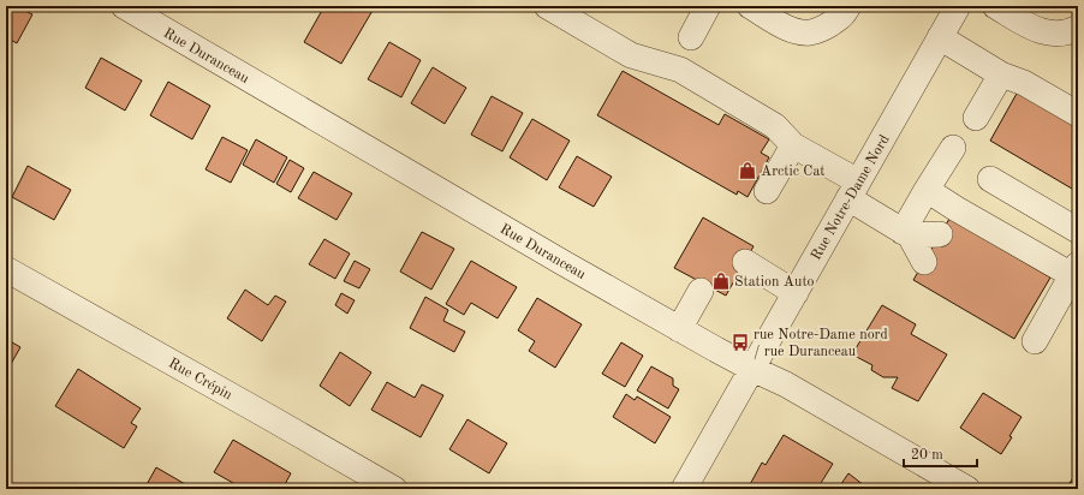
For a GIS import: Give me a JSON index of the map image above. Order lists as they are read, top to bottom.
{
  "streets": {
    "street": ["Rue Duranceau", "Rue Notre-Dame Nord", "Rue Crépin"]
  },
  "crossings": [
    ["Rue Duranceau", "Rue Notre-Dame Nord"]
  ],
  "places": {
    "shop": ["Arctic Cat", "Station Auto"],
    "bus stop": ["rue Notre-Dame nord / rue Duranceau"]
  },
  "scale_bar": "20 m"
}
